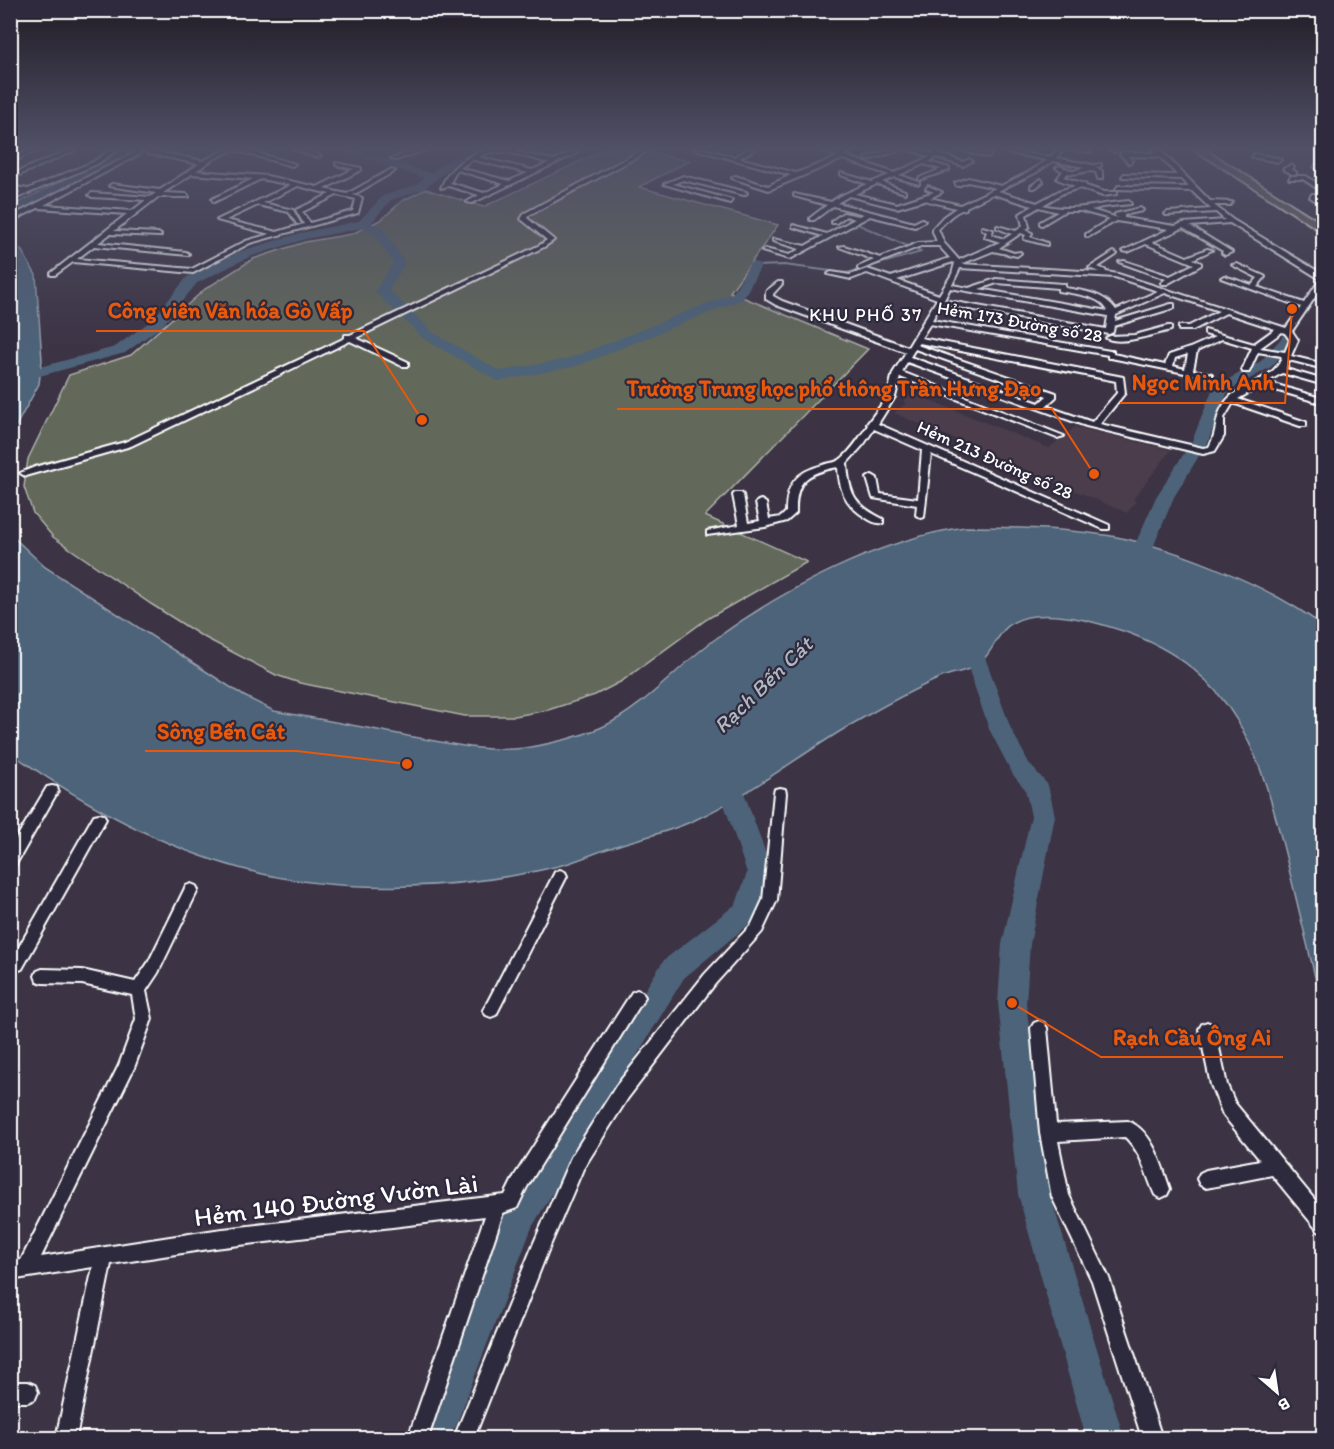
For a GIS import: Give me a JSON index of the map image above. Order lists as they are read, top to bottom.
{
  "streets": {
    "street": ["Hẻm 173 Đường số 28", "Hẻm 213 Đường số 28", "Hẻm 140 Đường Vườn Lài"]
  },
  "districts": ["KHU PHỐ 37"],
  "water": ["Rạch Bến Cát"],
  "places": [
    "Ngọc Minh Anh",
    "Công viên Văn hóa Gò Vấp",
    "Trường Trung học phổ thông Trần Hưng Đạo",
    "Sông Bến Cát",
    "Rạch Cầu Ông Ai"
  ],
  "north": "bottom right"
}
